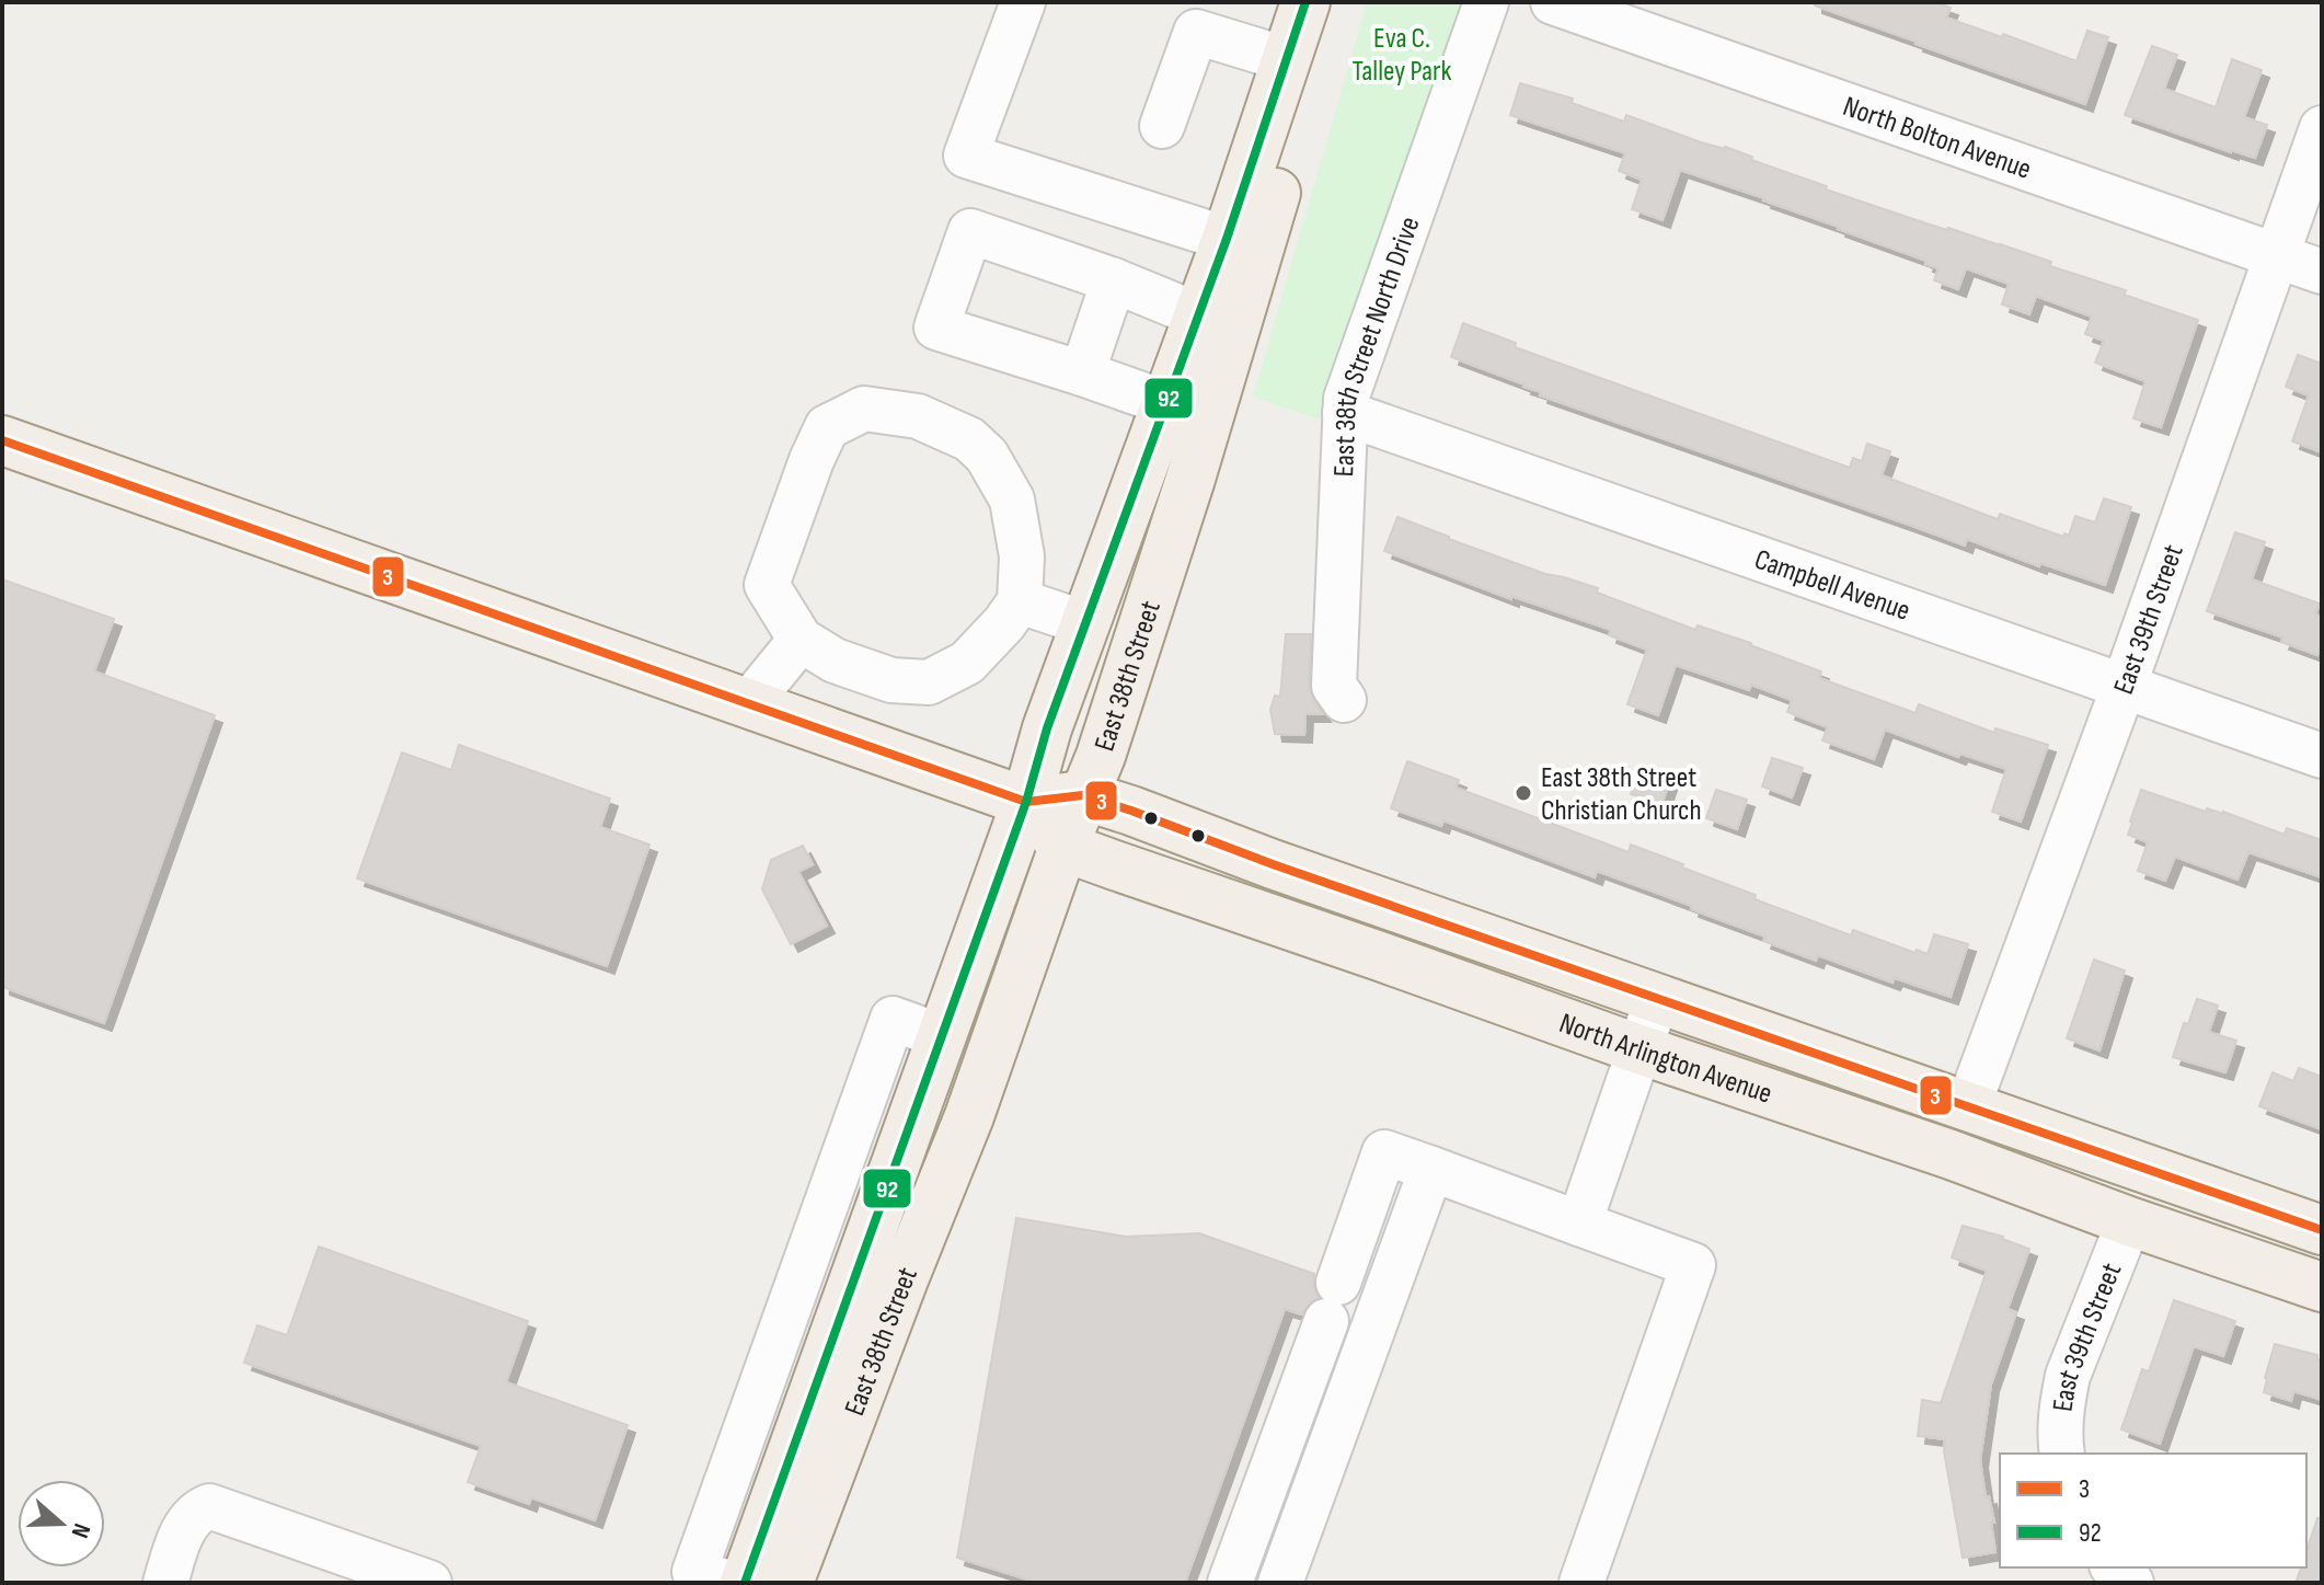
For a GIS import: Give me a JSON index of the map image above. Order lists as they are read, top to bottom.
{
  "streets": {
    "main road": ["East 38th Street", "North Arlington Avenue"],
    "street": [
      "North Bolton Avenue",
      "East 38th Street North Drive",
      "Campbell Avenue",
      "East 39th Street"
    ]
  },
  "crossings": [
    ["North Bolton Avenue", "East 39th Street"],
    ["East 38th Street North Drive", "Campbell Avenue"],
    ["Campbell Avenue", "East 39th Street"],
    ["East 39th Street", "North Arlington Avenue"],
    ["East 38th Street", "North Arlington Avenue"]
  ],
  "parks": ["Eva C. Talley Park"],
  "places": ["East 38th Street Christian Church"],
  "lines": ["transit line 92", "transit line 3"],
  "legend": ["3", "92"],
  "north": "right"
}
